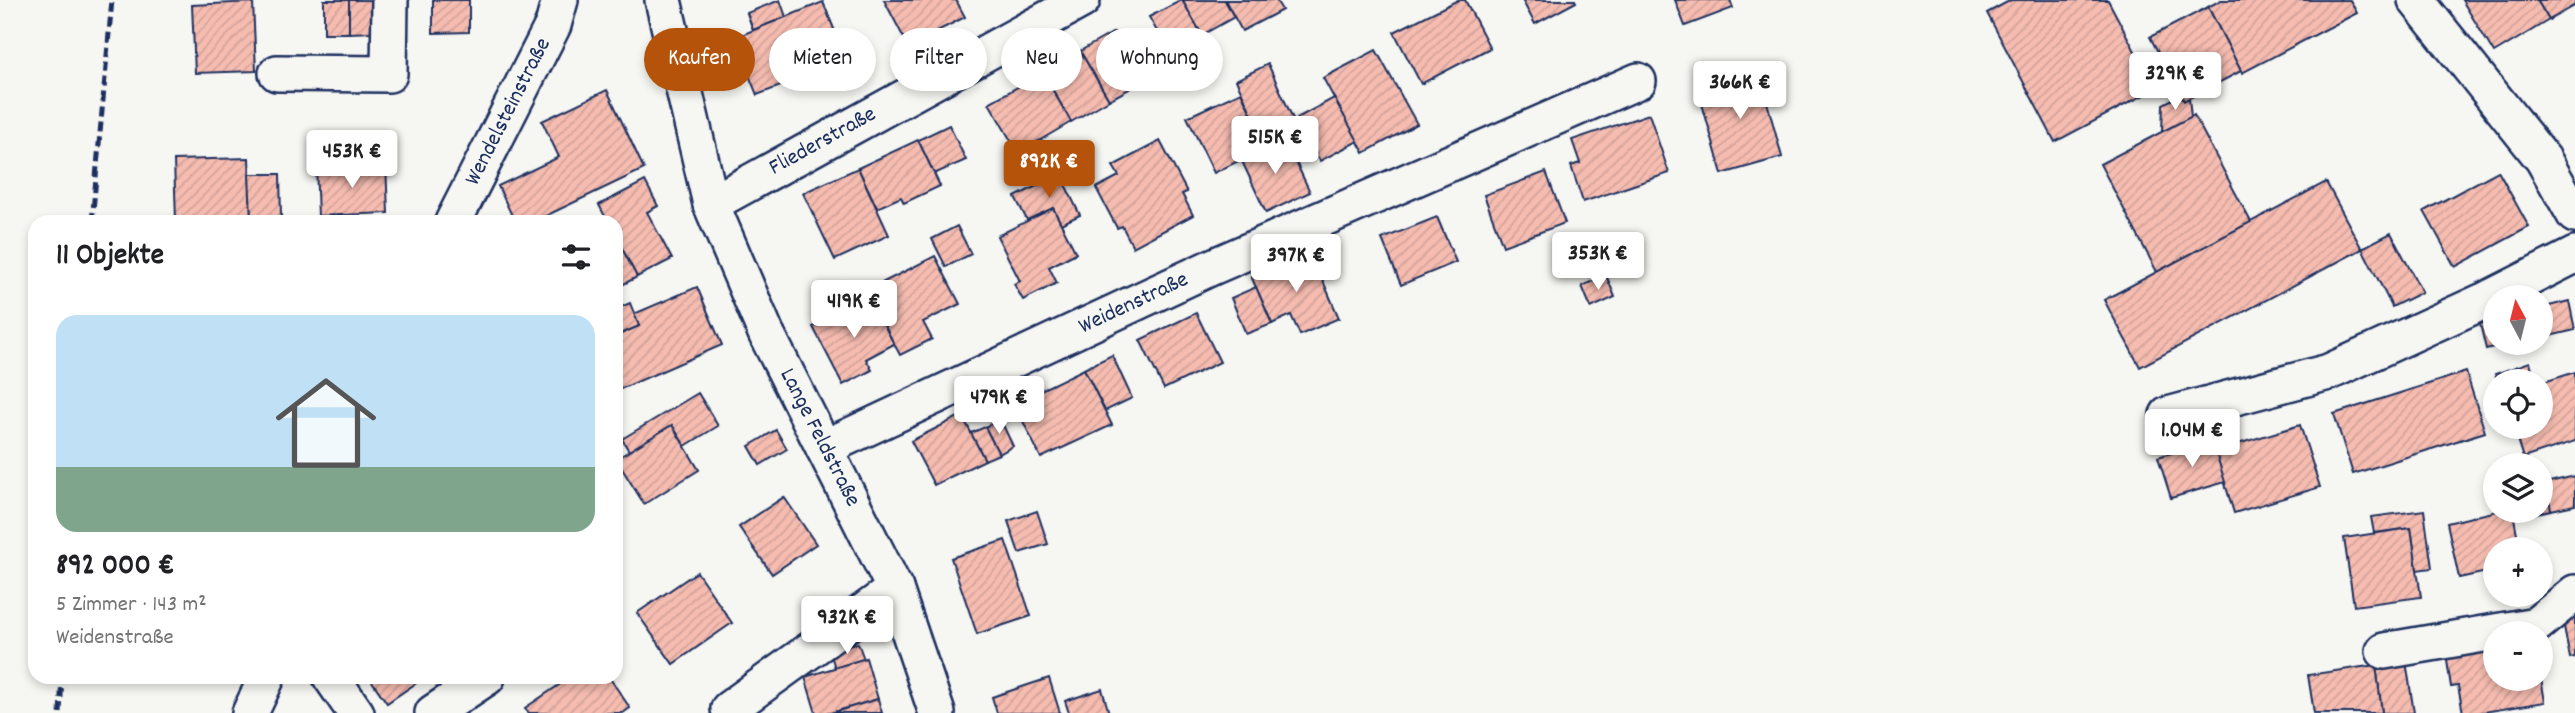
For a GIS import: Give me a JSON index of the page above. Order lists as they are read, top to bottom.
{
  "streets": {
    "street": [
      "Wendelsteinstraße",
      "Fliederstraße",
      "Weidenstraße",
      "Lange Feldstraße"
    ]
  },
  "crossings": [
    ["Fliederstraße", "Lange Feldstraße"],
    ["Weidenstraße", "Lange Feldstraße"]
  ],
  "north": "top",
  "page": {
    "chip": [
      "Kaufen",
      "Mieten",
      "Filter",
      "Neu",
      "Wohnung"
    ],
    "price": [
      "329K €",
      "366K €",
      "515K €",
      "453K €",
      "892K €",
      "353K €",
      "397K €",
      "419K €",
      "479K €",
      "1.04M €",
      "932K €"
    ],
    "heading": "11 Objekte",
    "map_buttons": ["+", "−"],
    "list": [
      {
        "name": "892 000 €",
        "note": "5 Zimmer · 143 m² · Weidenstraße"
      }
    ]
  }
}
